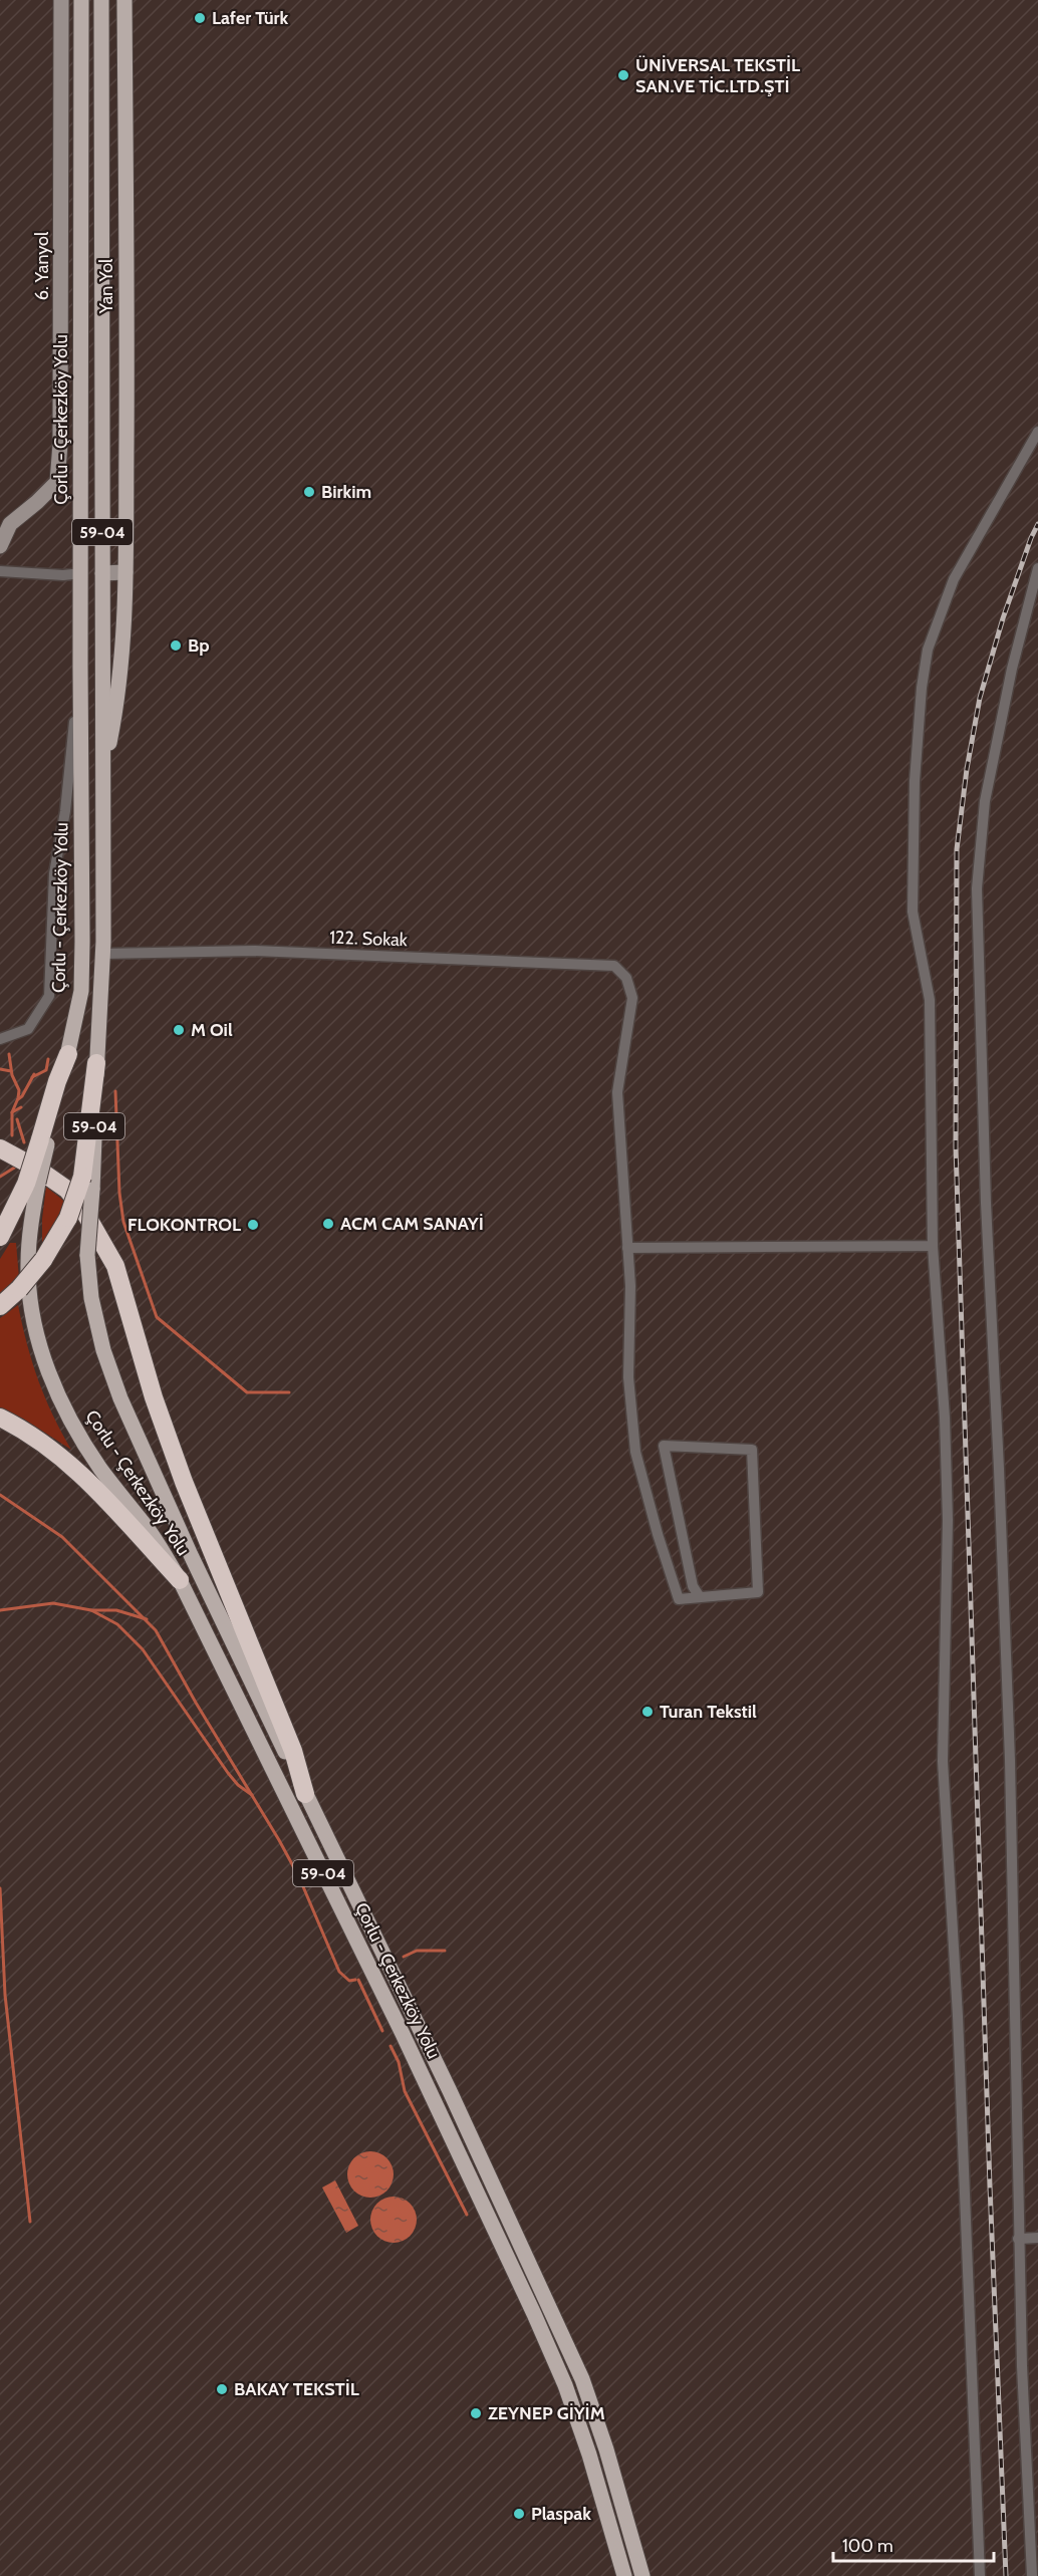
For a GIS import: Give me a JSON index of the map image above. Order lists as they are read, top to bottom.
{
  "streets": {
    "main road": [
      "6. Yanyol",
      "Yan Yol",
      "Çorlu - Çerkezköy Yolu",
      "59-04"
    ],
    "street": ["122. Sokak"]
  },
  "crossings": [
    ["Yan Yol", "59-04"],
    ["59-04", "122. Sokak"]
  ],
  "places": [
    "Lafer Türk",
    "ÜNİVERSAL TEKSTİL SAN.VE TİC.LTD.ŞTİ",
    "Birkim",
    "Bp",
    "M Oil",
    "ACM CAM SANAYİ",
    "FLOKONTROL",
    "Turan Tekstil",
    "BAKAY TEKSTİL",
    "ZEYNEP GİYİM",
    "Plaspak"
  ],
  "scale_bar": "100 m"
}
